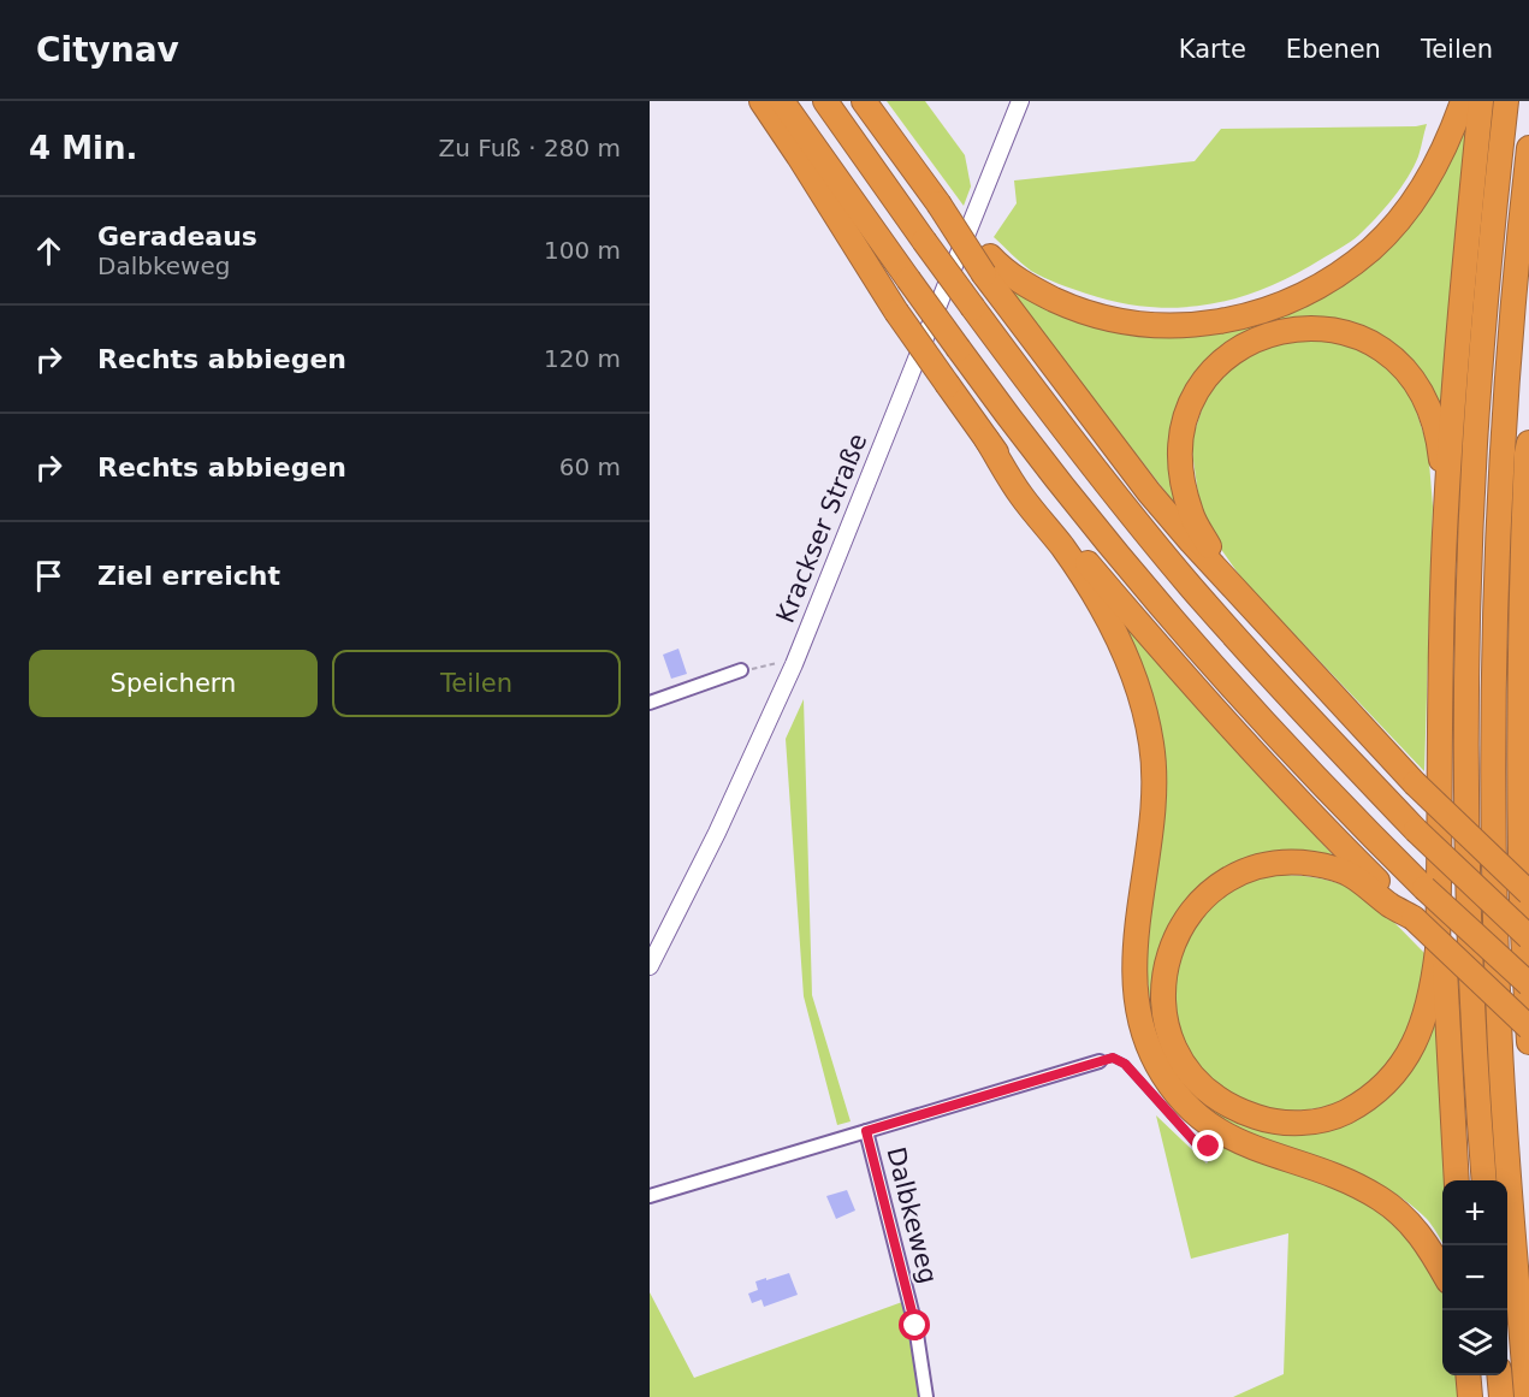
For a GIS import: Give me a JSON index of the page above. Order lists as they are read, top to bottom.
{
  "streets": {
    "street": ["Krackser Straße", "Dalbkeweg"]
  },
  "page": {
    "header": "Citynav",
    "nav": ["Karte", "Ebenen", "Teilen"],
    "heading": ["4 Min.", "Zu Fuß · 280 m"],
    "list": [
      ["Geradeaus", "Dalbkeweg", "100 m"],
      ["Rechts abbiegen", "120 m"],
      ["Rechts abbiegen", "60 m"],
      "Ziel erreicht"
    ],
    "buttons": ["Speichern", "Teilen"],
    "map_buttons": ["+", "−"]
  }
}
